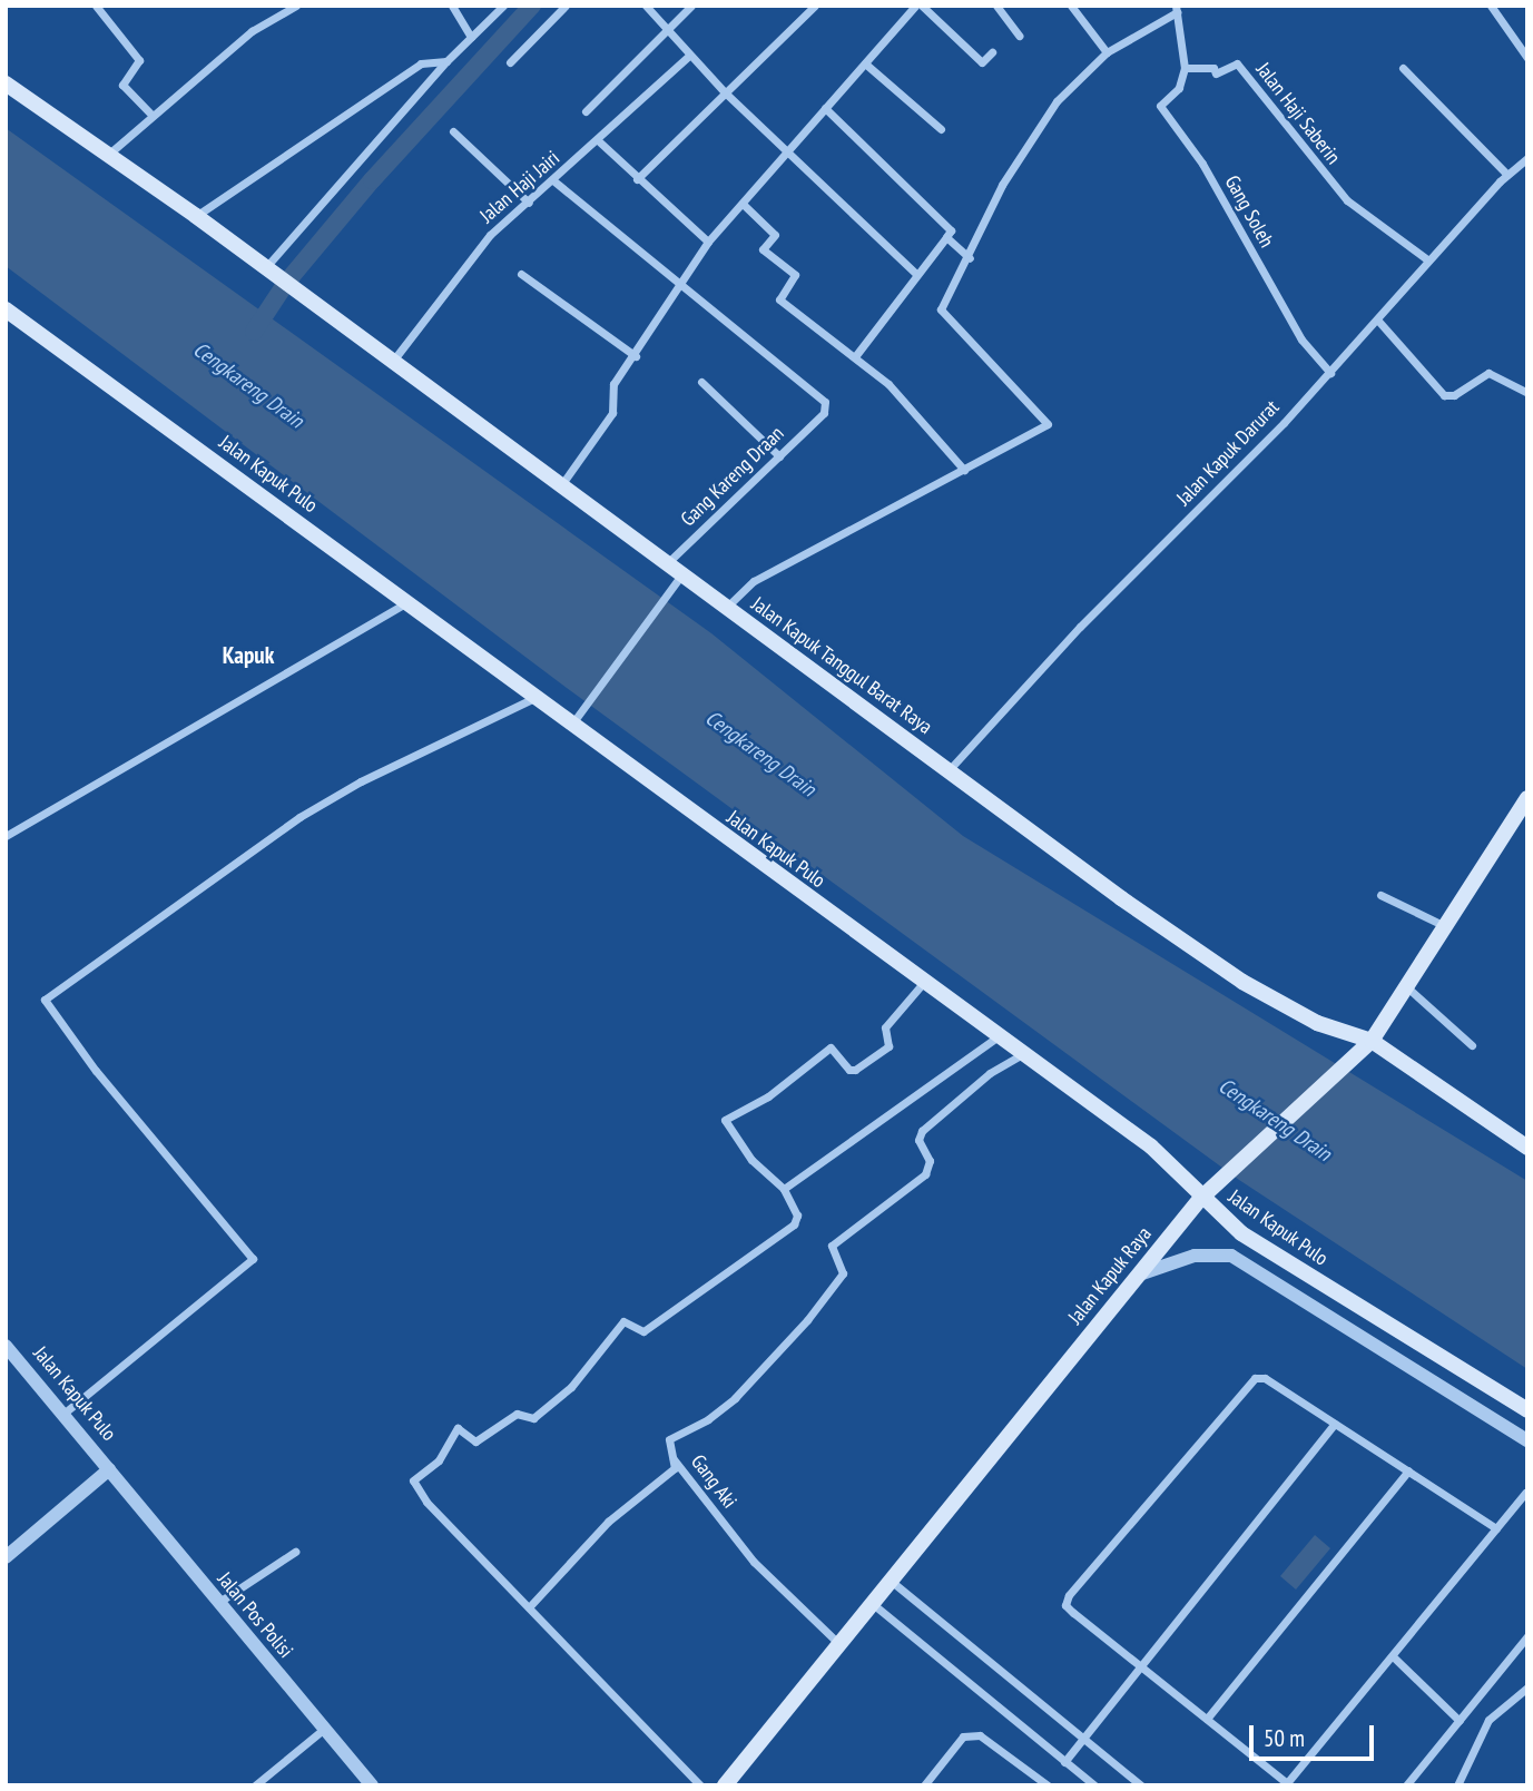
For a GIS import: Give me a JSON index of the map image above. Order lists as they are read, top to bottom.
{
  "streets": {
    "main road": ["Jalan Kapuk Pulo", "Jalan Kapuk Tanggul Barat Raya", "Jalan Kapuk Raya"],
    "street": [
      "Jalan Haji Saberin",
      "Jalan Haji Jairi",
      "Gang Soleh",
      "Jalan Kapuk Darurat",
      "Gang Kareng Draan",
      "Gang Aki",
      "Jalan Pos Polisi"
    ]
  },
  "crossings": [
    ["Jalan Haji Saberin", "Gang Soleh"],
    ["Jalan Haji Saberin", "Jalan Kapuk Darurat"],
    ["Jalan Haji Jairi", "Jalan Kapuk Tanggul Barat Raya"],
    ["Gang Soleh", "Jalan Kapuk Darurat"],
    ["Jalan Kapuk Darurat", "Jalan Kapuk Tanggul Barat Raya"],
    ["Jalan Kapuk Pulo", "Jalan Kapuk Raya"],
    ["Jalan Kapuk Pulo", "Jalan Pos Polisi"],
    ["Gang Kareng Draan", "Jalan Kapuk Tanggul Barat Raya"],
    ["Jalan Kapuk Tanggul Barat Raya", "Jalan Kapuk Raya"],
    ["Jalan Kapuk Raya", "Gang Aki"]
  ],
  "districts": ["Kapuk"],
  "water": ["Cengkareng Drain"],
  "scale_bar": "50 m"
}
